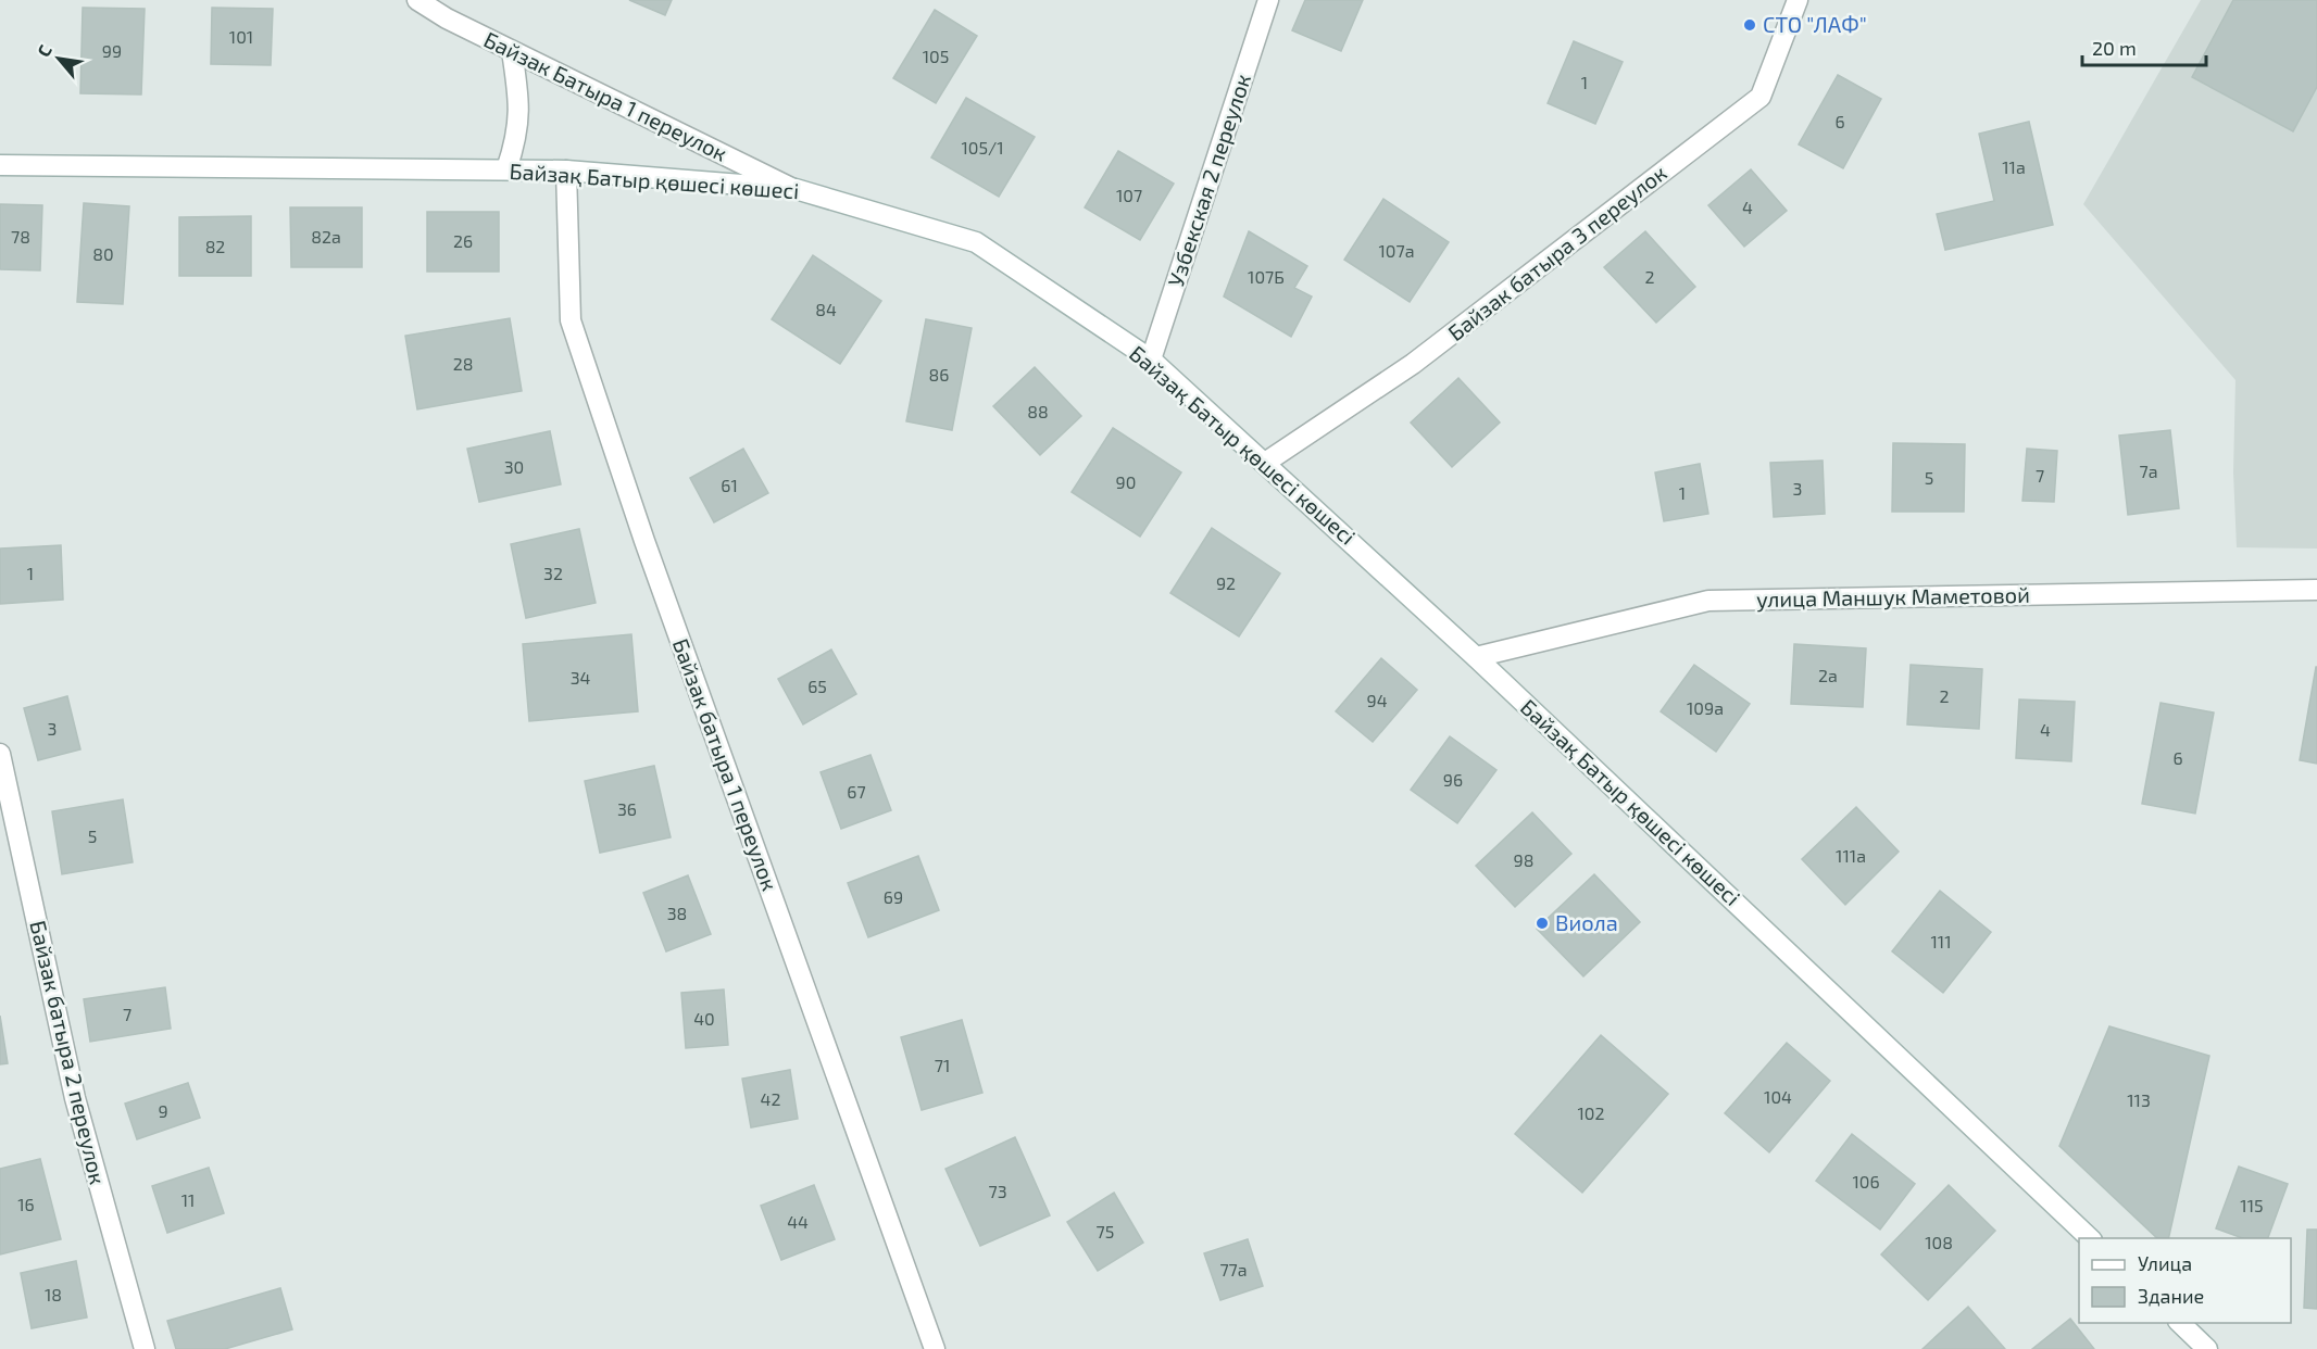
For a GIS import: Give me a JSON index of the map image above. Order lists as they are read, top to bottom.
{
  "streets": {
    "street": [
      "Байзак Батыра 1 переулок",
      "Узбекская 2 переулок",
      "Байзақ Батыр қөшесі көшесі",
      "Байзак батыра 3 переулок",
      "улица Маншук Маметовой",
      "Байзак батыра 1 переулок",
      "Байзак батыра 2 переулок"
    ]
  },
  "crossings": [
    ["Байзак Батыра 1 переулок", "Байзақ Батыр қөшесі көшесі"],
    ["Узбекская 2 переулок", "Байзақ Батыр қөшесі көшесі"],
    ["Байзақ Батыр қөшесі көшесі", "Байзак батыра 3 переулок"],
    ["Байзақ Батыр қөшесі көшесі", "улица Маншук Маметовой"],
    ["Байзақ Батыр қөшесі көшесі", "Байзак батыра 1 переулок"]
  ],
  "places": ["СТО \"ЛАФ\"", "Виола"],
  "house_numbers": [
    "101",
    "99",
    "105",
    "1",
    "6",
    "105/1",
    "11а",
    "107",
    "4",
    "78",
    "82а",
    "26",
    "82",
    "107а",
    "80",
    "107Б",
    "2",
    "84",
    "28",
    "86",
    "88",
    "30",
    "7а",
    "7",
    "5",
    "90",
    "61",
    "3",
    "1",
    "1",
    "32",
    "92",
    "2а",
    "34",
    "65",
    "2",
    "94",
    "109а",
    "3",
    "4",
    "6",
    "96",
    "67",
    "36",
    "5",
    "111а",
    "98",
    "69",
    "38",
    "111",
    "7",
    "40",
    "71",
    "104",
    "42",
    "113",
    "9",
    "102",
    "106",
    "73",
    "11",
    "16",
    "115",
    "44",
    "75",
    "108",
    "77а",
    "18"
  ],
  "legend": ["Улица", "Здание"],
  "scale_bar": "20 m",
  "north": "top left"
}
